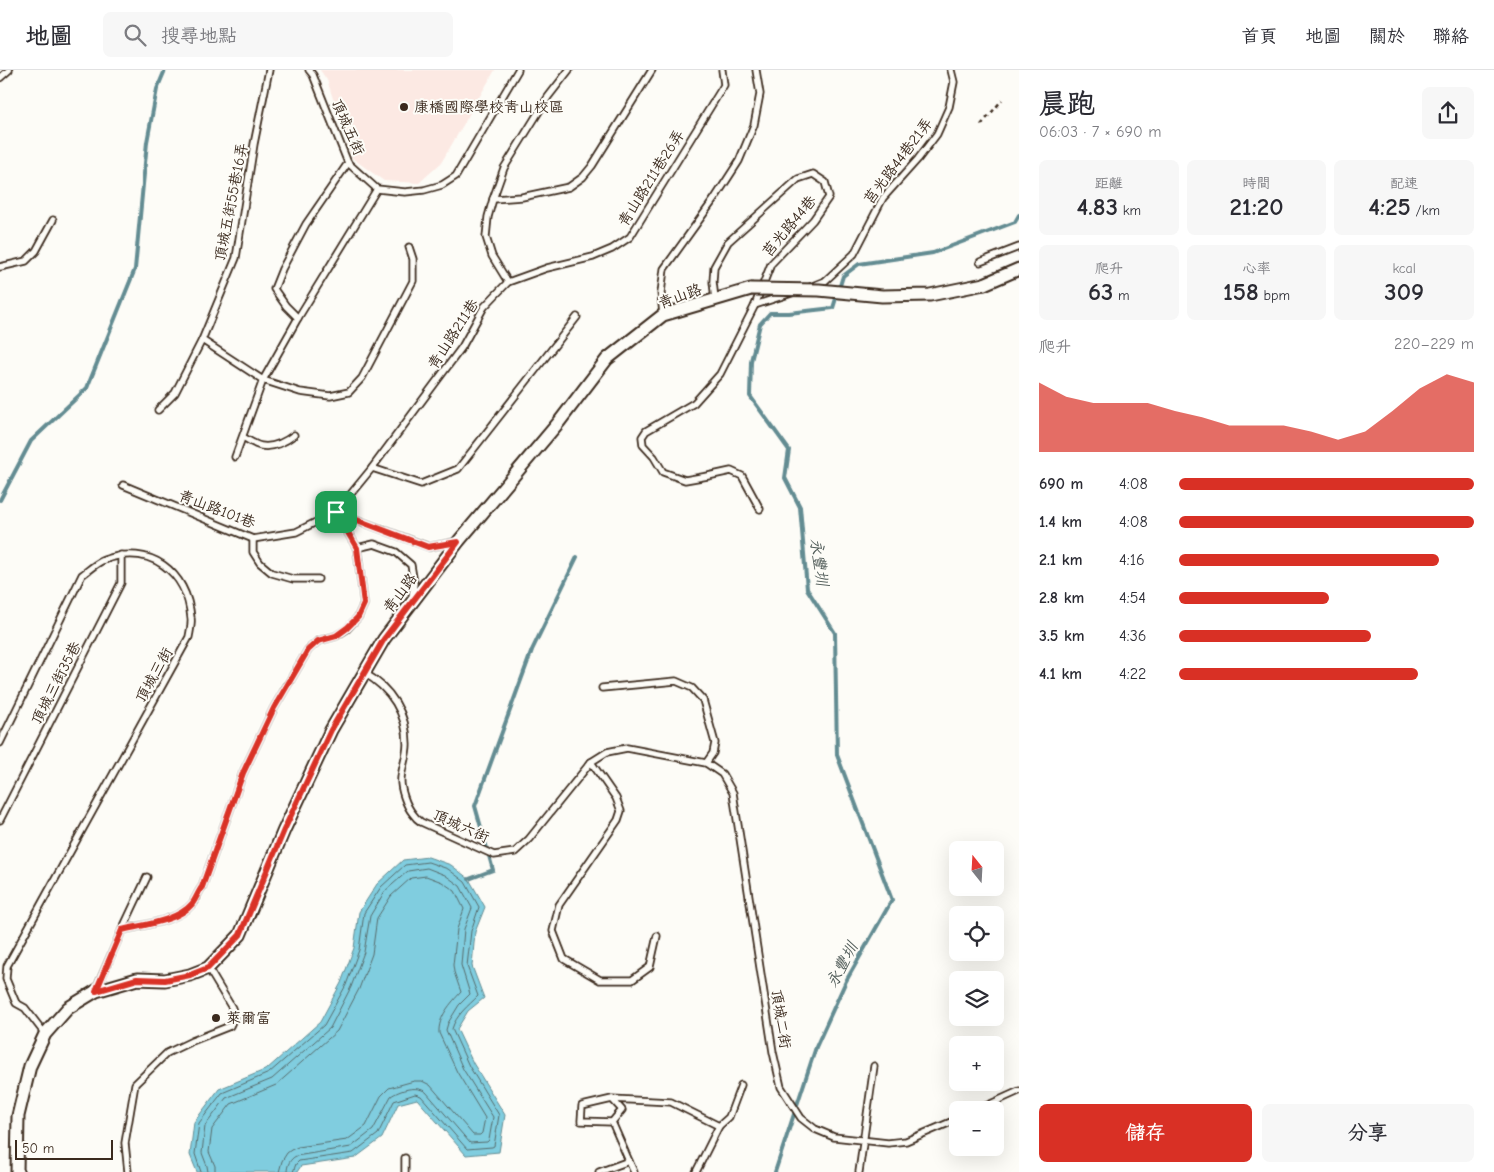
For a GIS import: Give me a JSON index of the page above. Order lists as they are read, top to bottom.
{
  "streets": {
    "street": ["青山路"],
    "lane": [
      "頂城五街",
      "莒光路44巷21弄",
      "青山路211巷26弄",
      "頂城五街55巷16弄",
      "莒光路44巷",
      "青山路211巷",
      "青山路101巷",
      "頂城三街",
      "頂城三街35巷",
      "頂城六街",
      "頂城二街"
    ]
  },
  "crossings": [
    ["莒光路44巷21弄", "莒光路44巷"],
    ["青山路211巷26弄", "青山路211巷"],
    ["莒光路44巷", "青山路"],
    ["青山路", "頂城三街"],
    ["青山路", "頂城六街"],
    ["青山路211巷", "青山路101巷"],
    ["頂城三街", "頂城三街35巷"],
    ["頂城六街", "頂城二街"]
  ],
  "water": ["永豐圳"],
  "places": ["康橋國際學校青山校區", "萊爾富"],
  "scale_bar": "50 m",
  "north": "top",
  "page": {
    "header": "地圖",
    "search": "搜尋地點",
    "nav": [
      "首頁",
      "地圖",
      "關於",
      "聯絡"
    ],
    "heading": ["晨跑", "06:03 · 7 × 690 m"],
    "stats": [
      ["距離", "4.83 km"],
      ["時間", "21:20"],
      ["配速", "4:25 /km"],
      ["爬升", "63 m"],
      ["心率", "158 bpm"],
      ["kcal", "309"]
    ],
    "chart": ["爬升", "220–229 m"],
    "list": [
      {
        "name": "690 m",
        "note": "4:08"
      },
      {
        "name": "1.4 km",
        "note": "4:08"
      },
      {
        "name": "2.1 km",
        "note": "4:16"
      },
      {
        "name": "2.8 km",
        "note": "4:54"
      },
      {
        "name": "3.5 km",
        "note": "4:36"
      },
      {
        "name": "4.1 km",
        "note": "4:22"
      }
    ],
    "map_buttons": ["+", "−"],
    "buttons": ["儲存", "分享"],
    "scale": "50 m"
  }
}
